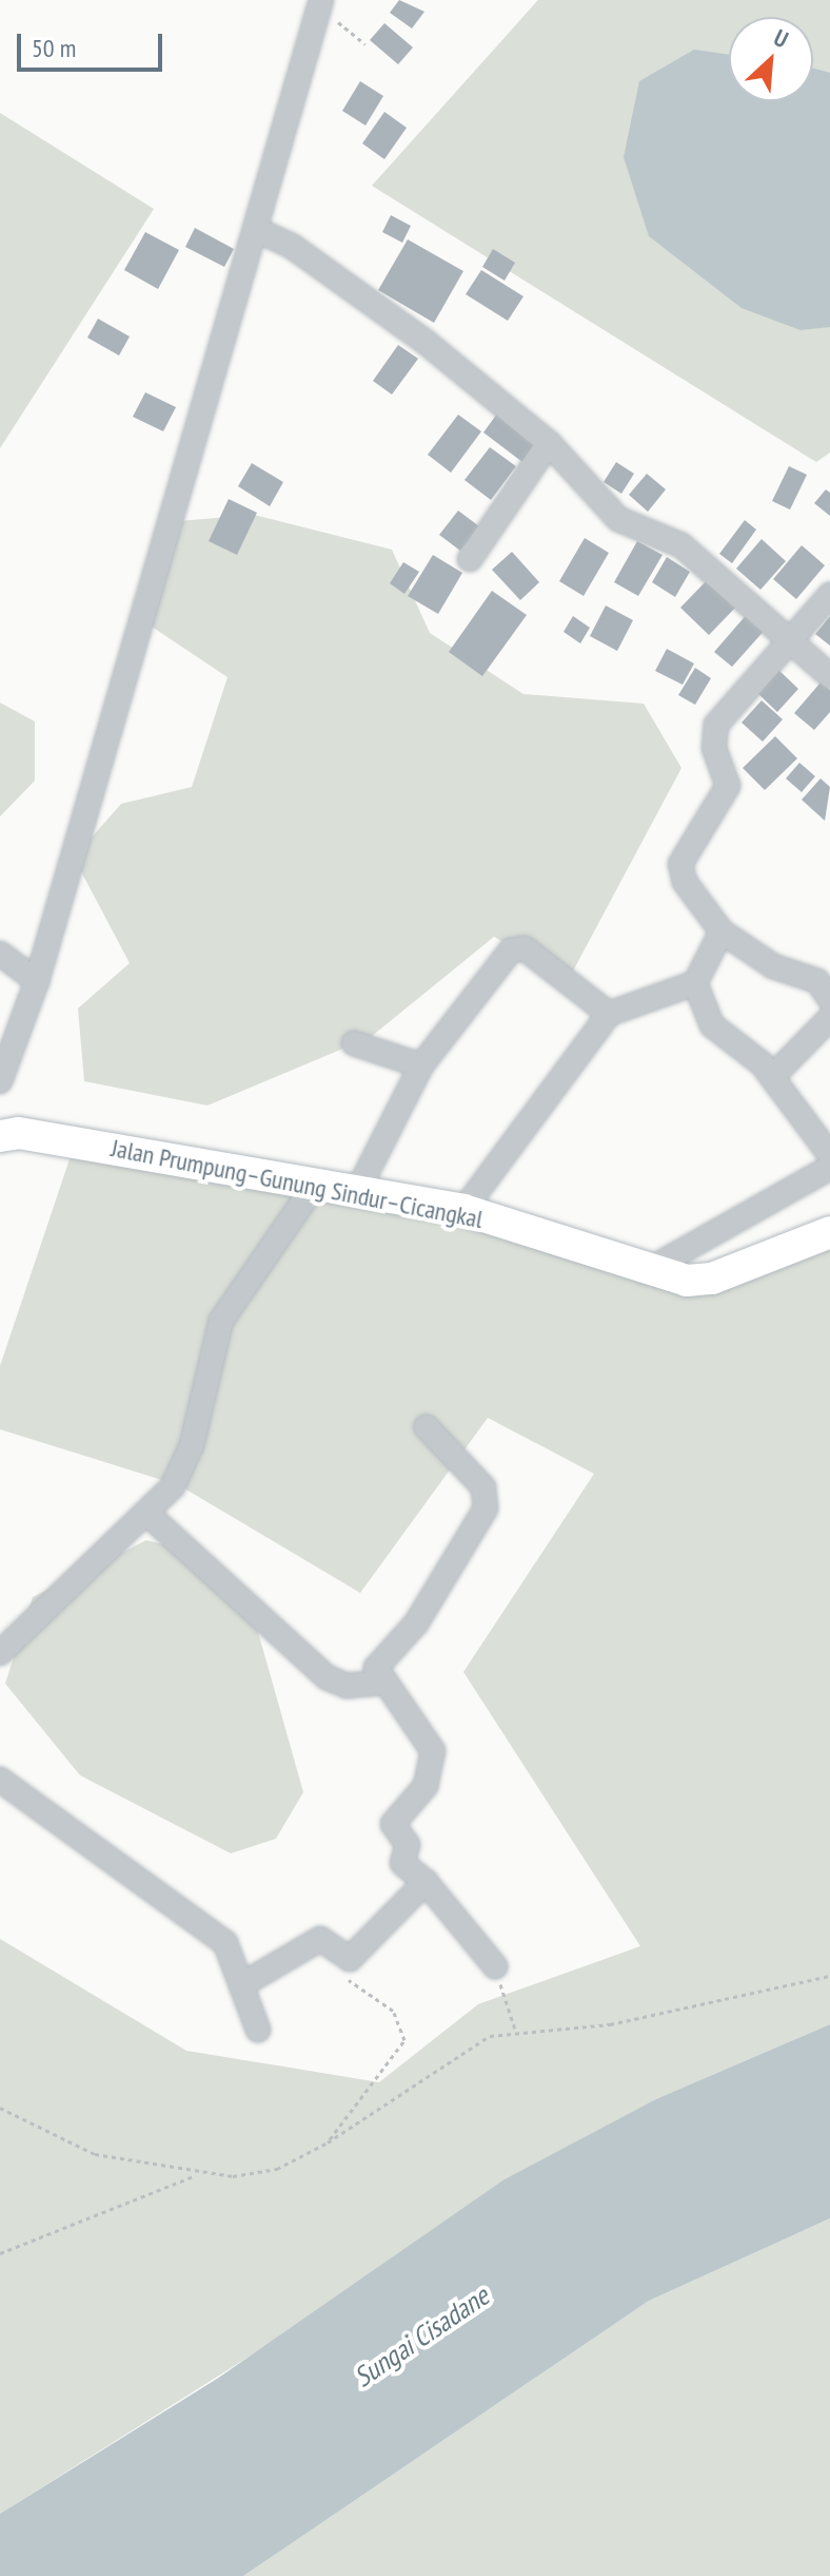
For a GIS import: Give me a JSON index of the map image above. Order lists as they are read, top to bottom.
{
  "streets": {
    "main road": ["Jalan Prumpung–Gunung Sindur–Cicangkal"]
  },
  "water": ["Sungai Cisadane"],
  "scale_bar": "50 m",
  "north": "top right"
}
